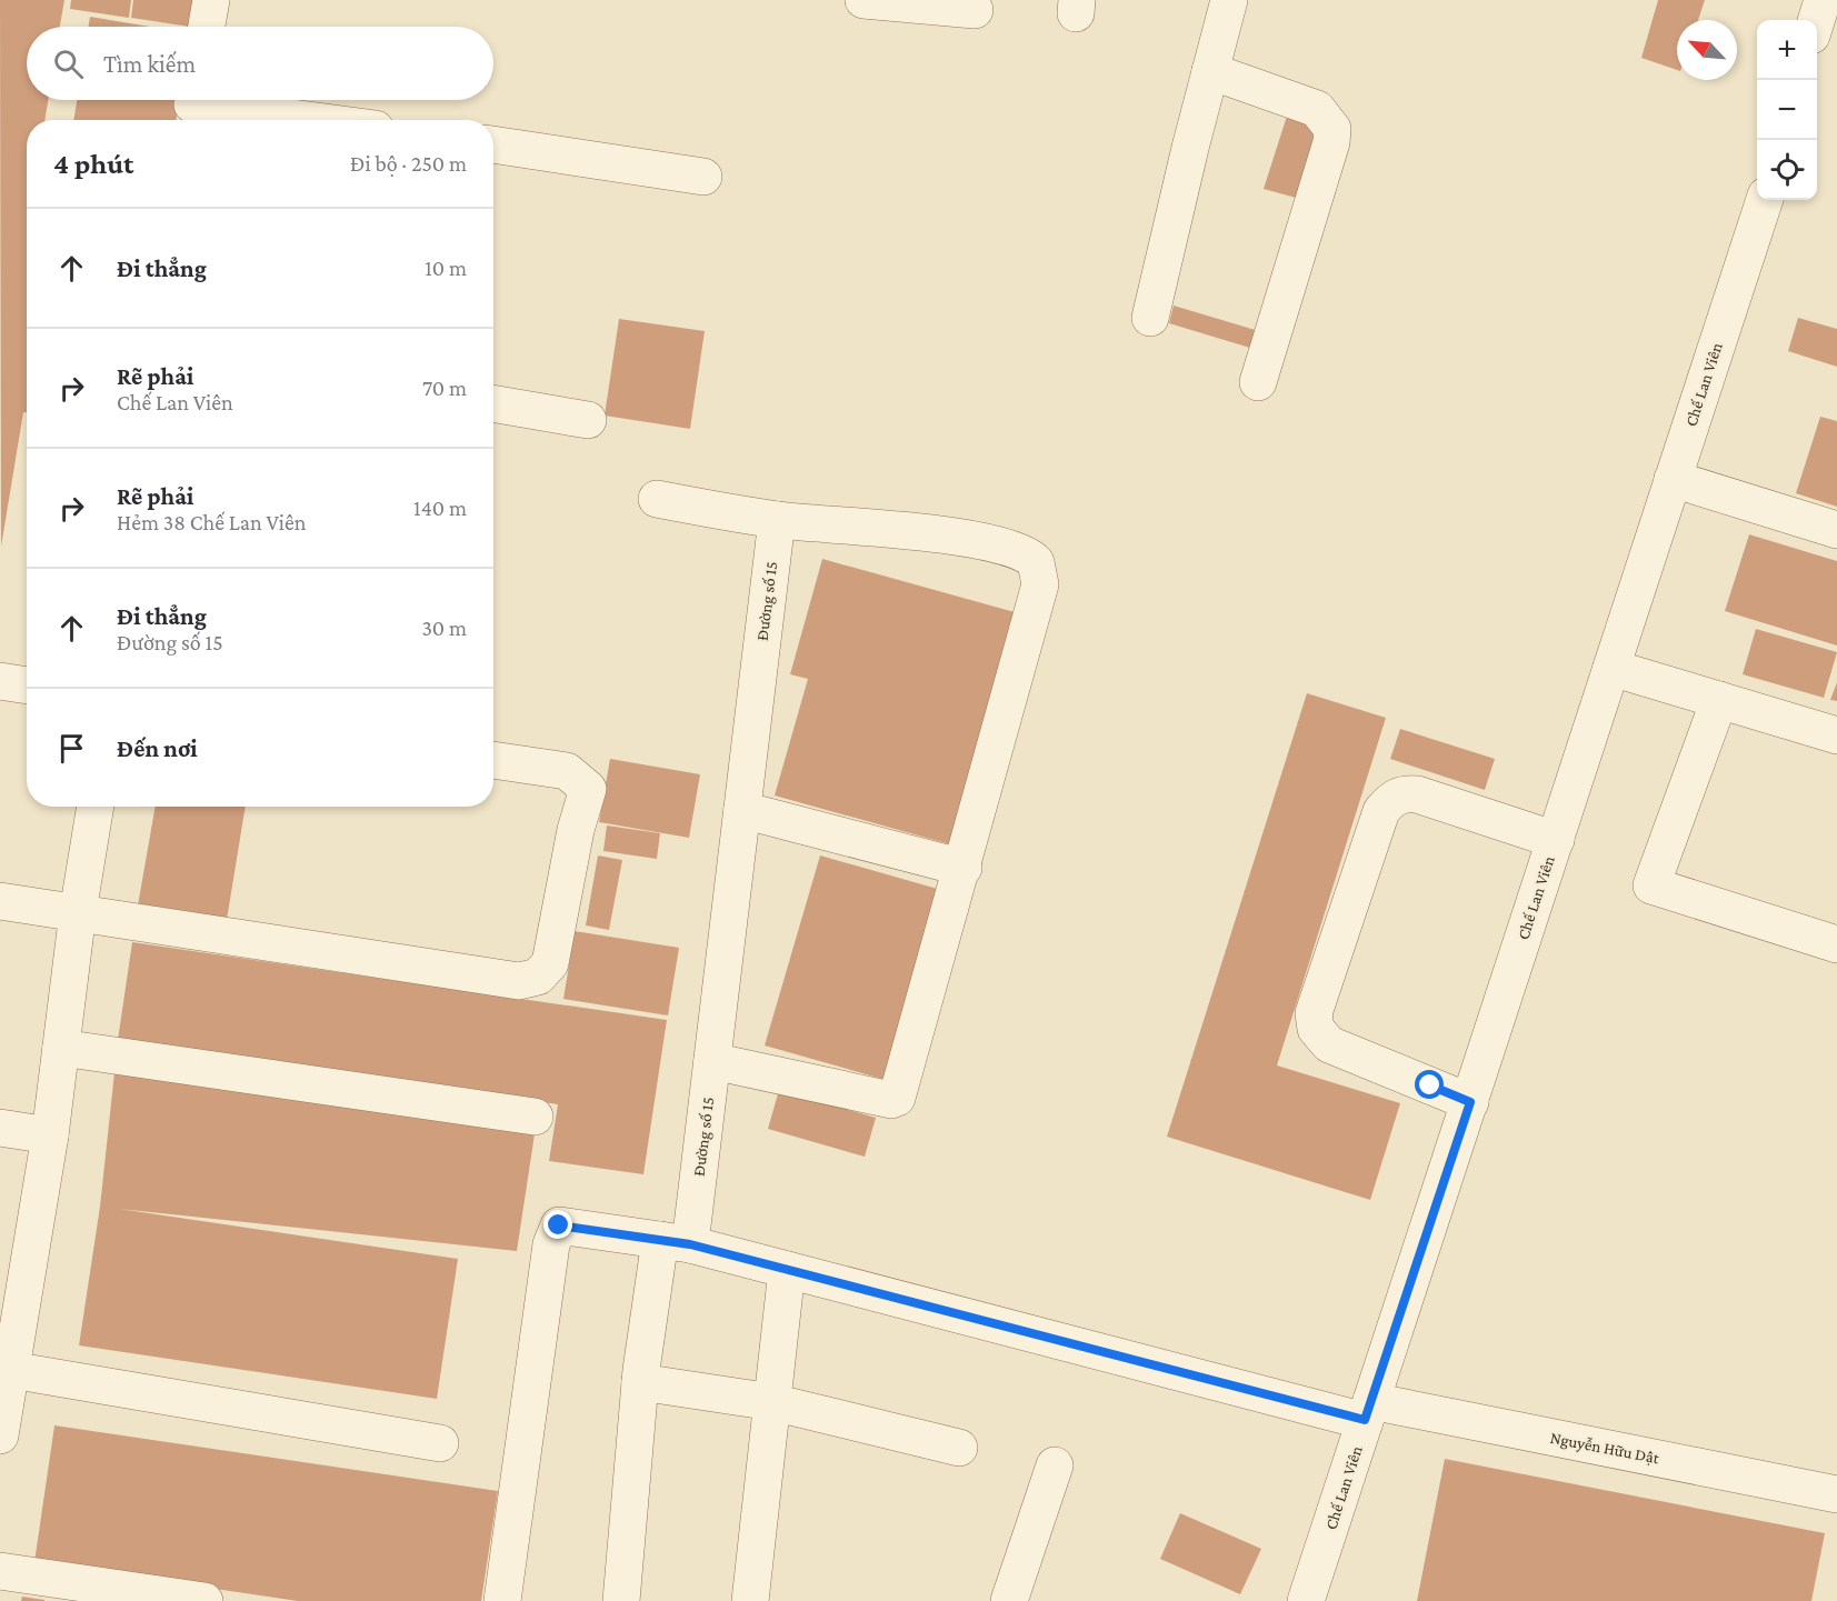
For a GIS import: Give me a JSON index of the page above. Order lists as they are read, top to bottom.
{
  "streets": {
    "street": ["Chế Lan Viên", "Đường số 15", "Nguyễn Hữu Dật"]
  },
  "crossings": [
    ["Chế Lan Viên", "Nguyễn Hữu Dật"],
    ["Đường số 15", "Nguyễn Hữu Dật"]
  ],
  "north": "top left",
  "page": {
    "map_buttons": ["+", "−"],
    "search": "Tìm kiếm",
    "heading": ["4 phút", "Đi bộ · 250 m"],
    "list": [
      ["Đi thẳng", "10 m"],
      ["Rẽ phải", "Chế Lan Viên", "70 m"],
      ["Rẽ phải", "Hẻm 38 Chế Lan Viên", "140 m"],
      ["Đi thẳng", "Đường số 15", "30 m"],
      "Đến nơi"
    ]
  }
}
